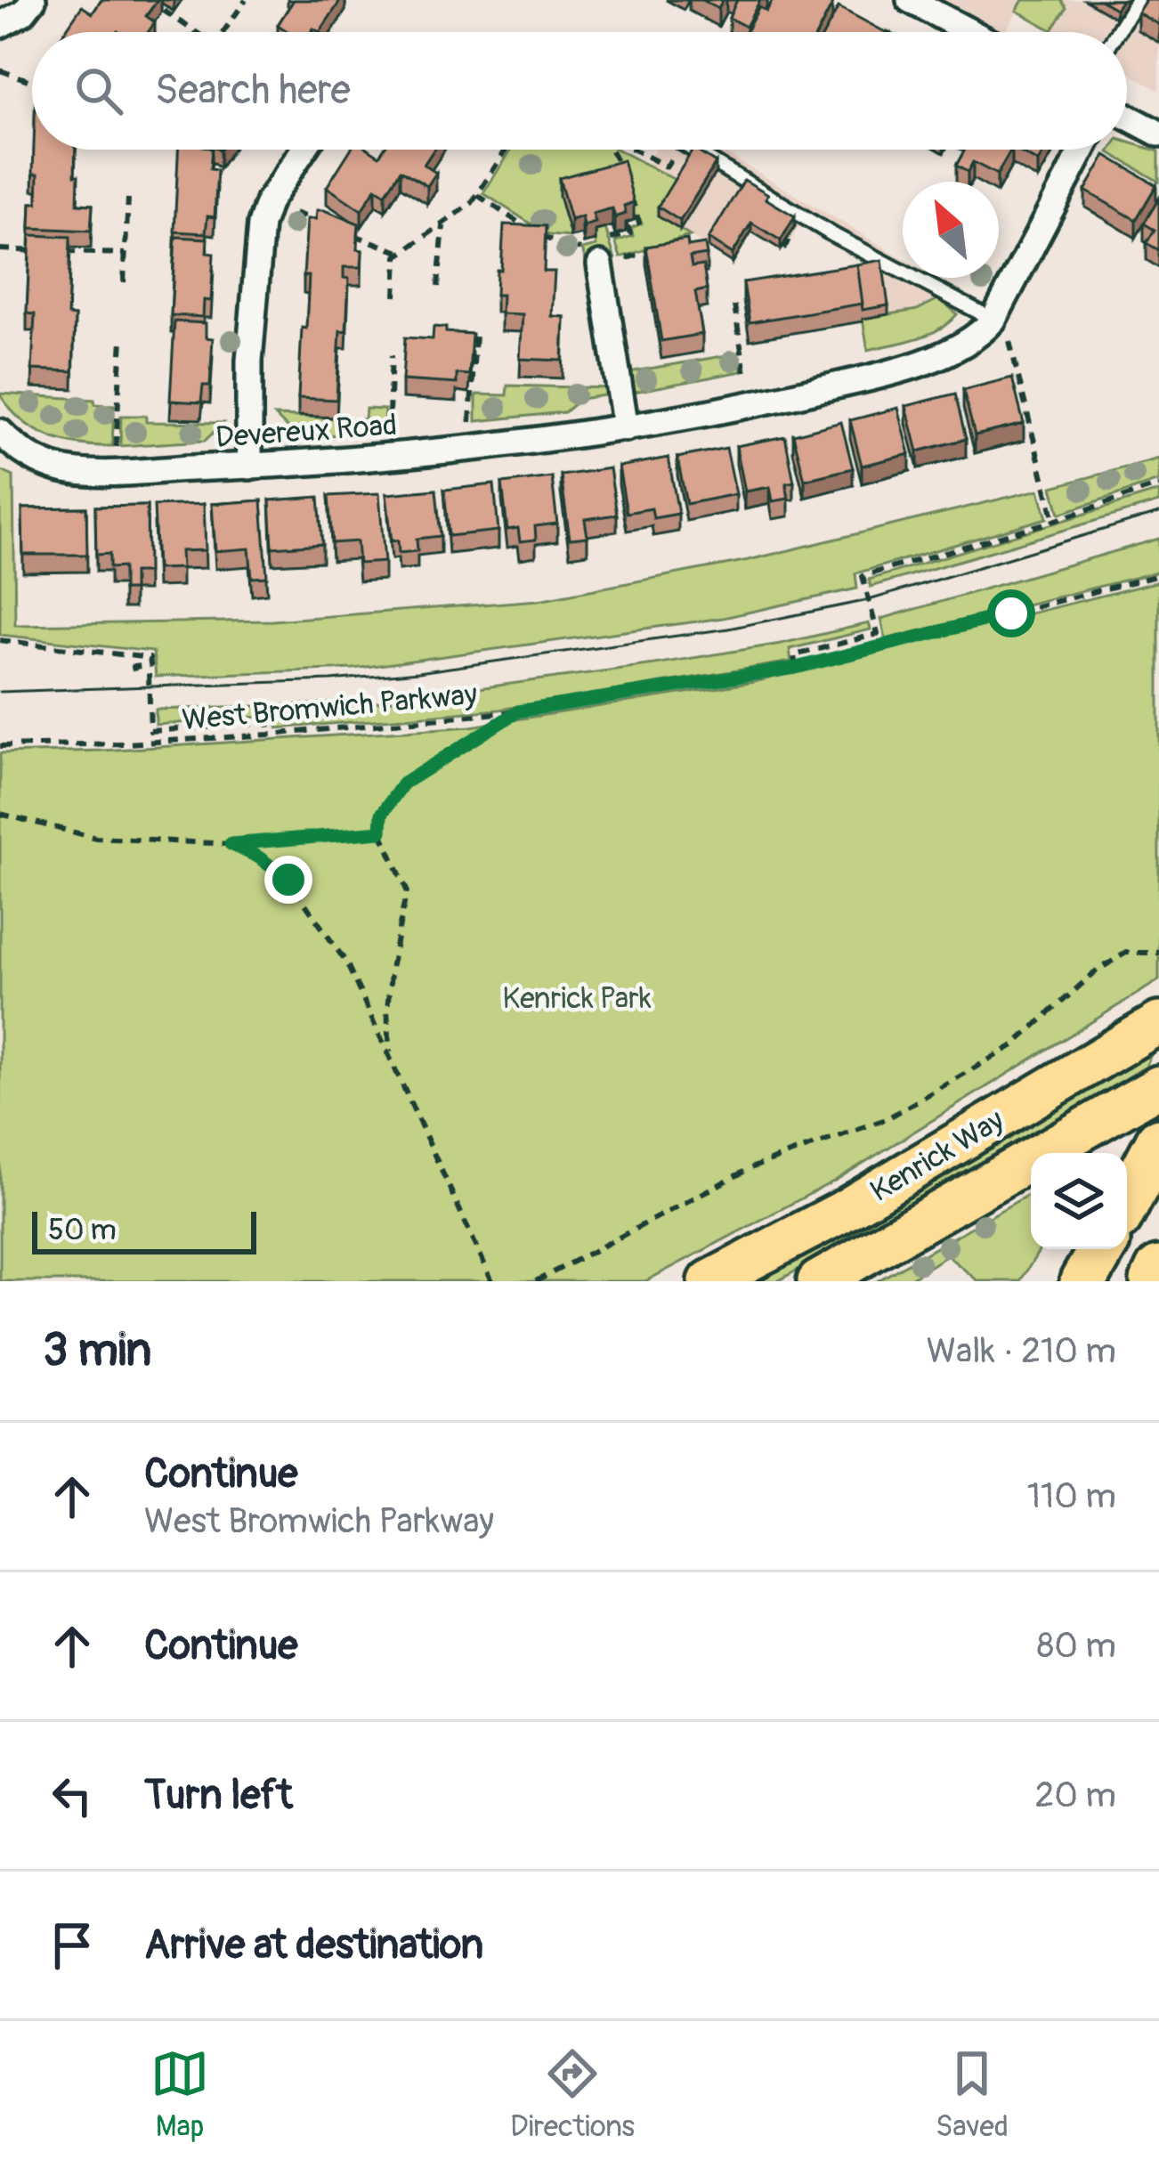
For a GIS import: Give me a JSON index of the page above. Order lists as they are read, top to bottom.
{
  "streets": {
    "main road": ["Kenrick Way"],
    "street": ["Devereux Road"],
    "path": ["West Bromwich Parkway"]
  },
  "parks": ["Kenrick Park"],
  "scale_bar": "50 m",
  "north": "top left",
  "page": {
    "search": "Search here",
    "scale": "50 m",
    "heading": ["3 min", "Walk · 210 m"],
    "list": [
      ["Continue", "West Bromwich Parkway", "110 m"],
      ["Continue", "80 m"],
      ["Turn left", "20 m"],
      "Arrive at destination"
    ],
    "nav": ["Map", "Directions", "Saved"]
  }
}
